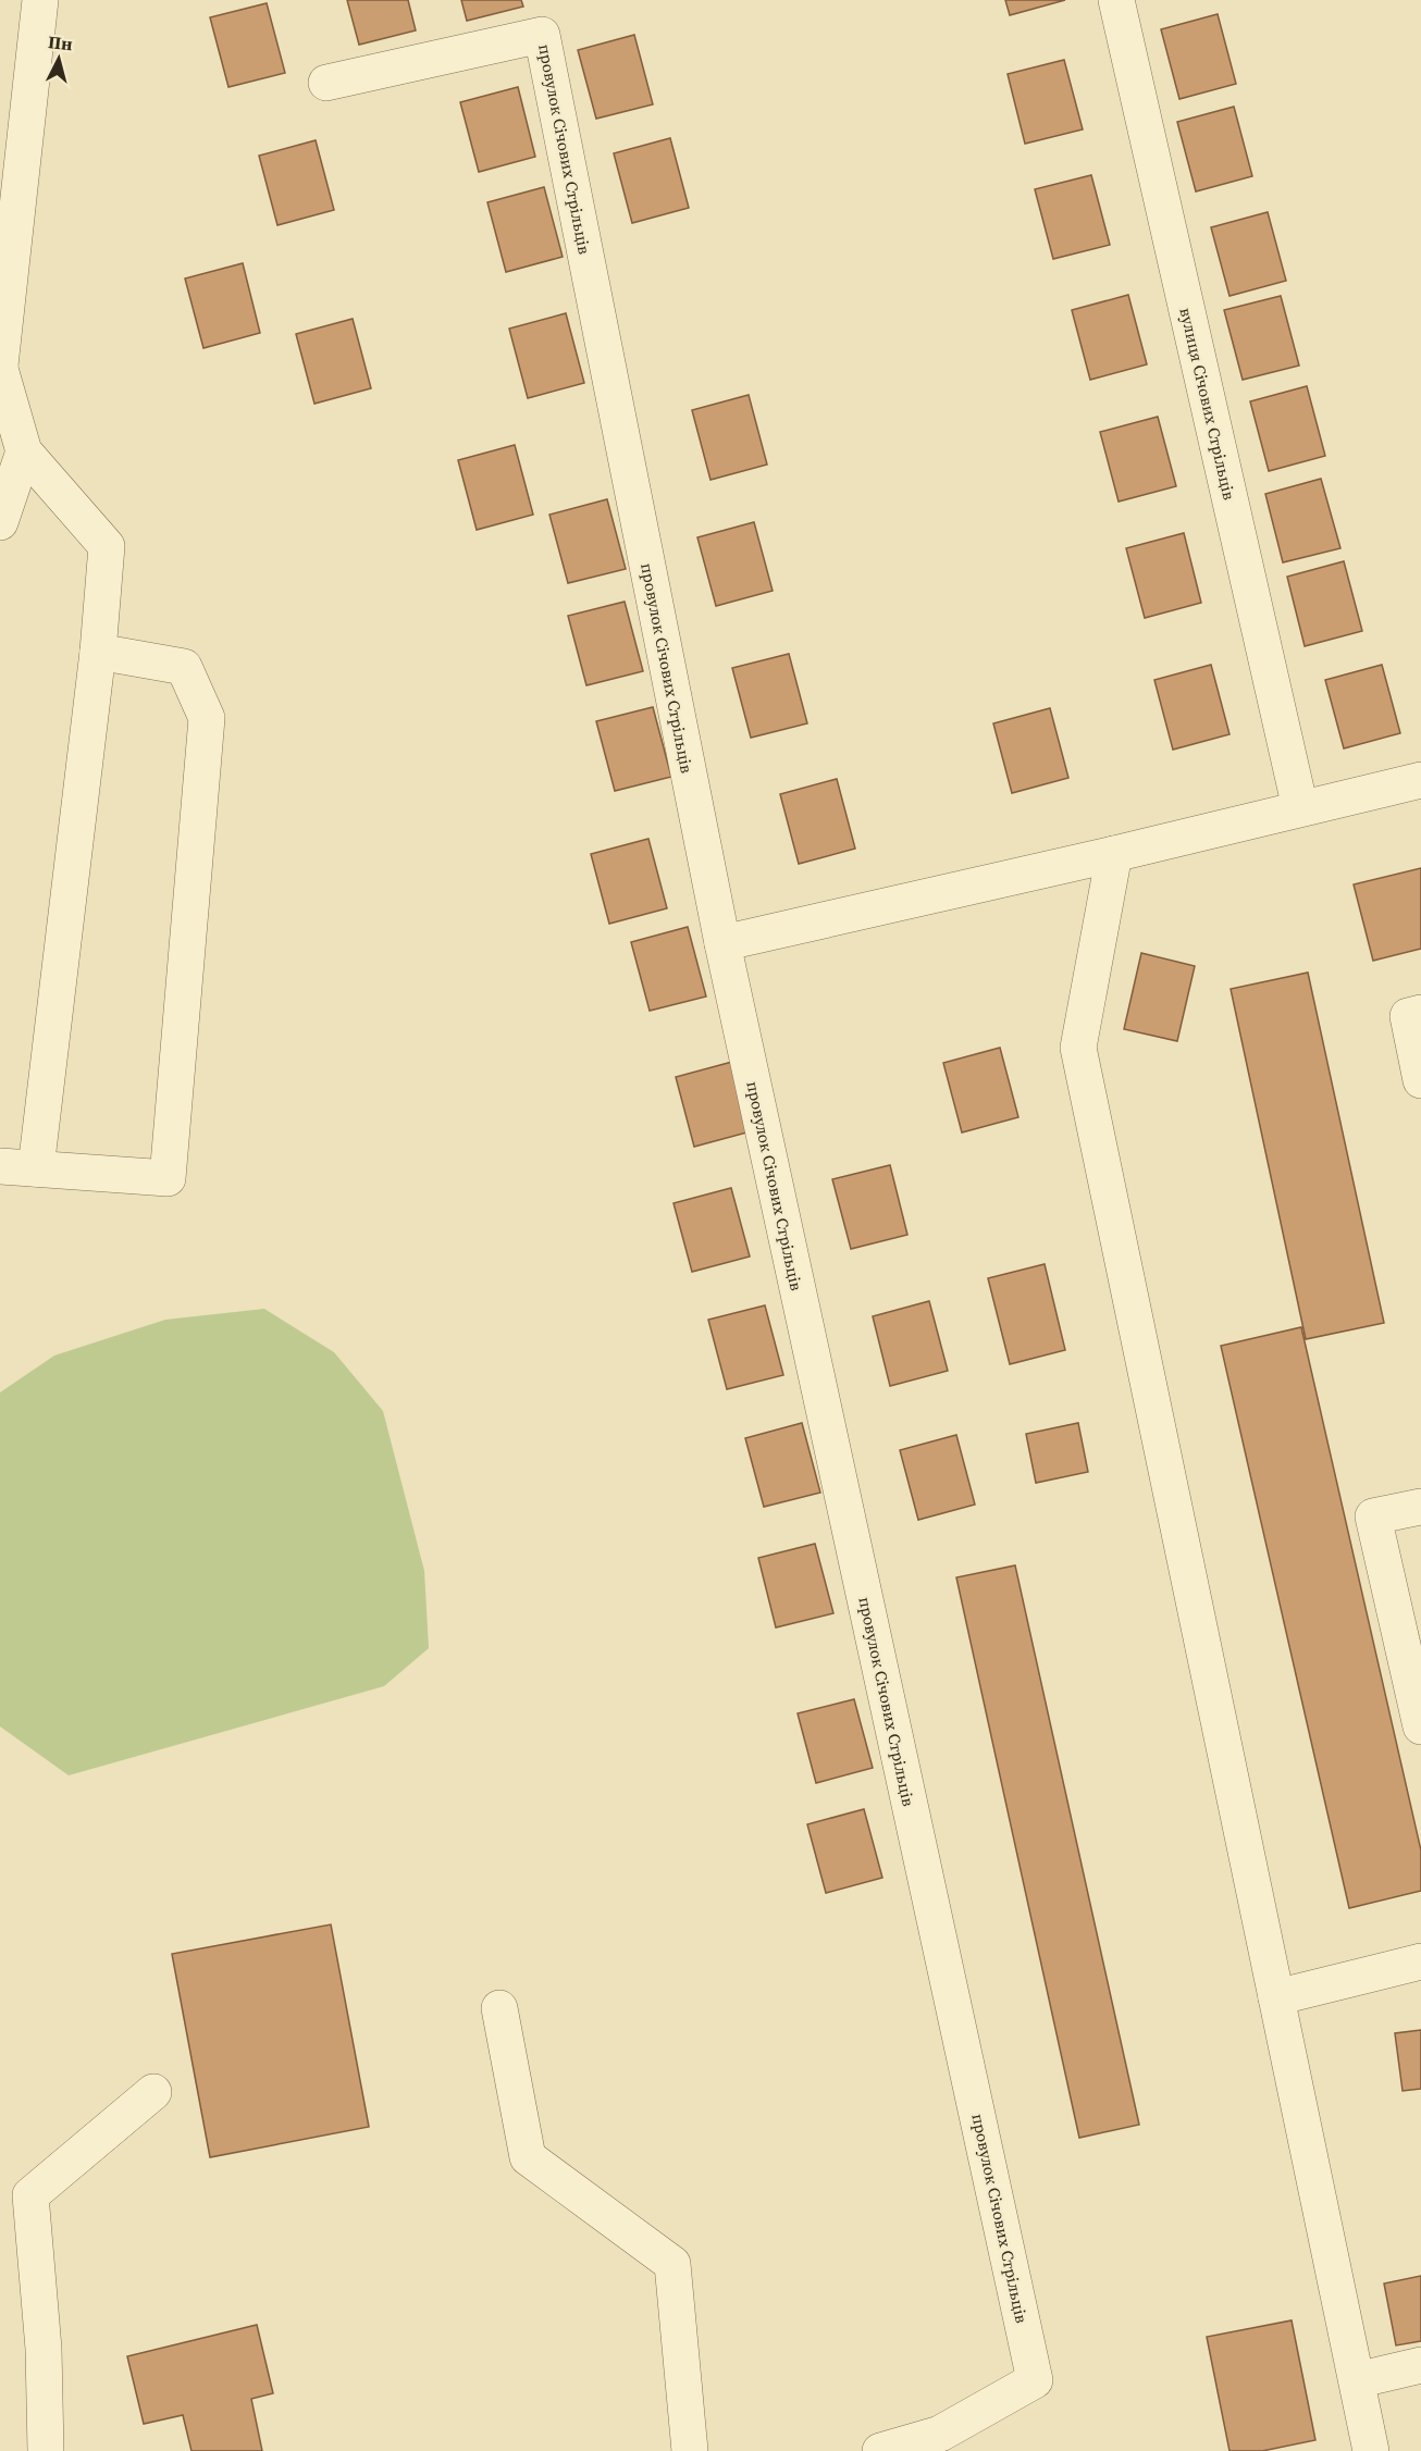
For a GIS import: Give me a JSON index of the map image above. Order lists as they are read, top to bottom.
{
  "streets": {
    "street": ["провулок Січових Стрільців", "вулиця Січових Стрільців"]
  },
  "north": "top"
}
